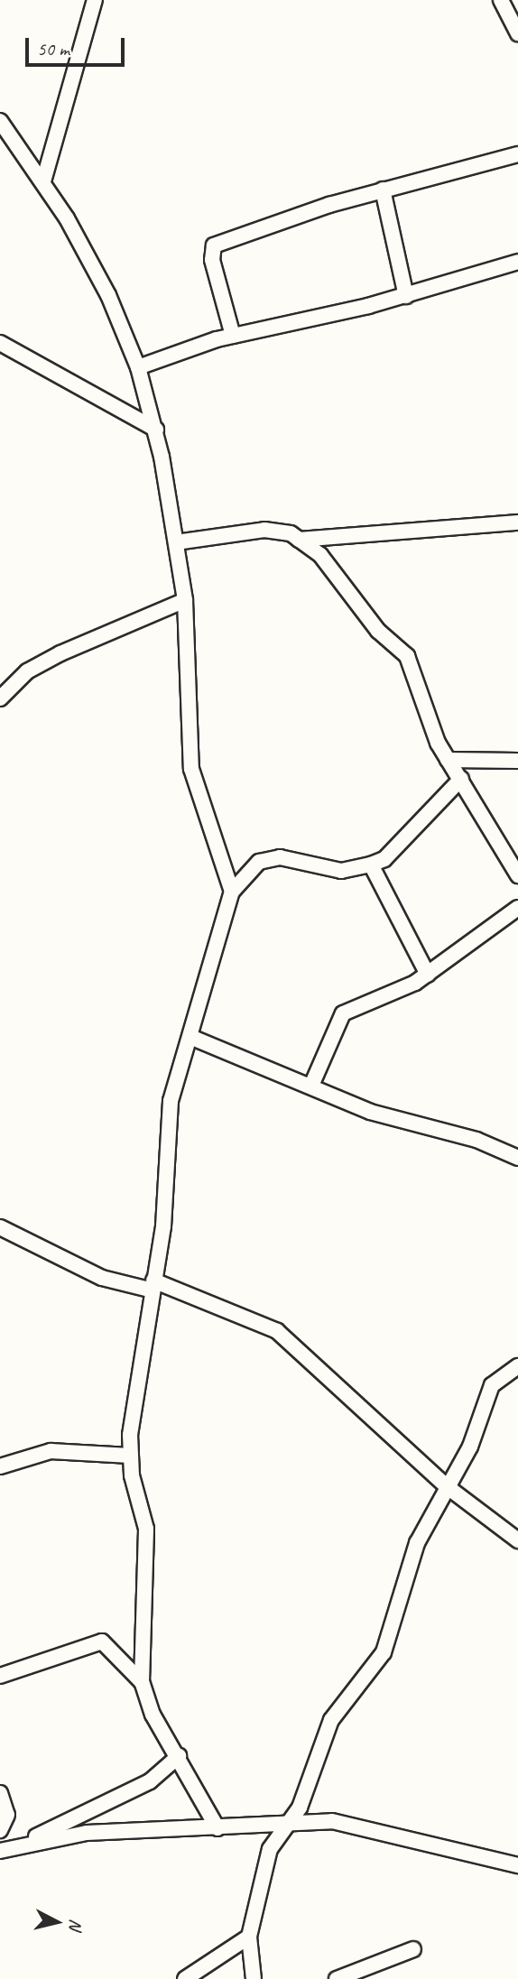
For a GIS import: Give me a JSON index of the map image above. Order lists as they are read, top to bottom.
{
  "scale_bar": "50 m",
  "north": "right"
}
